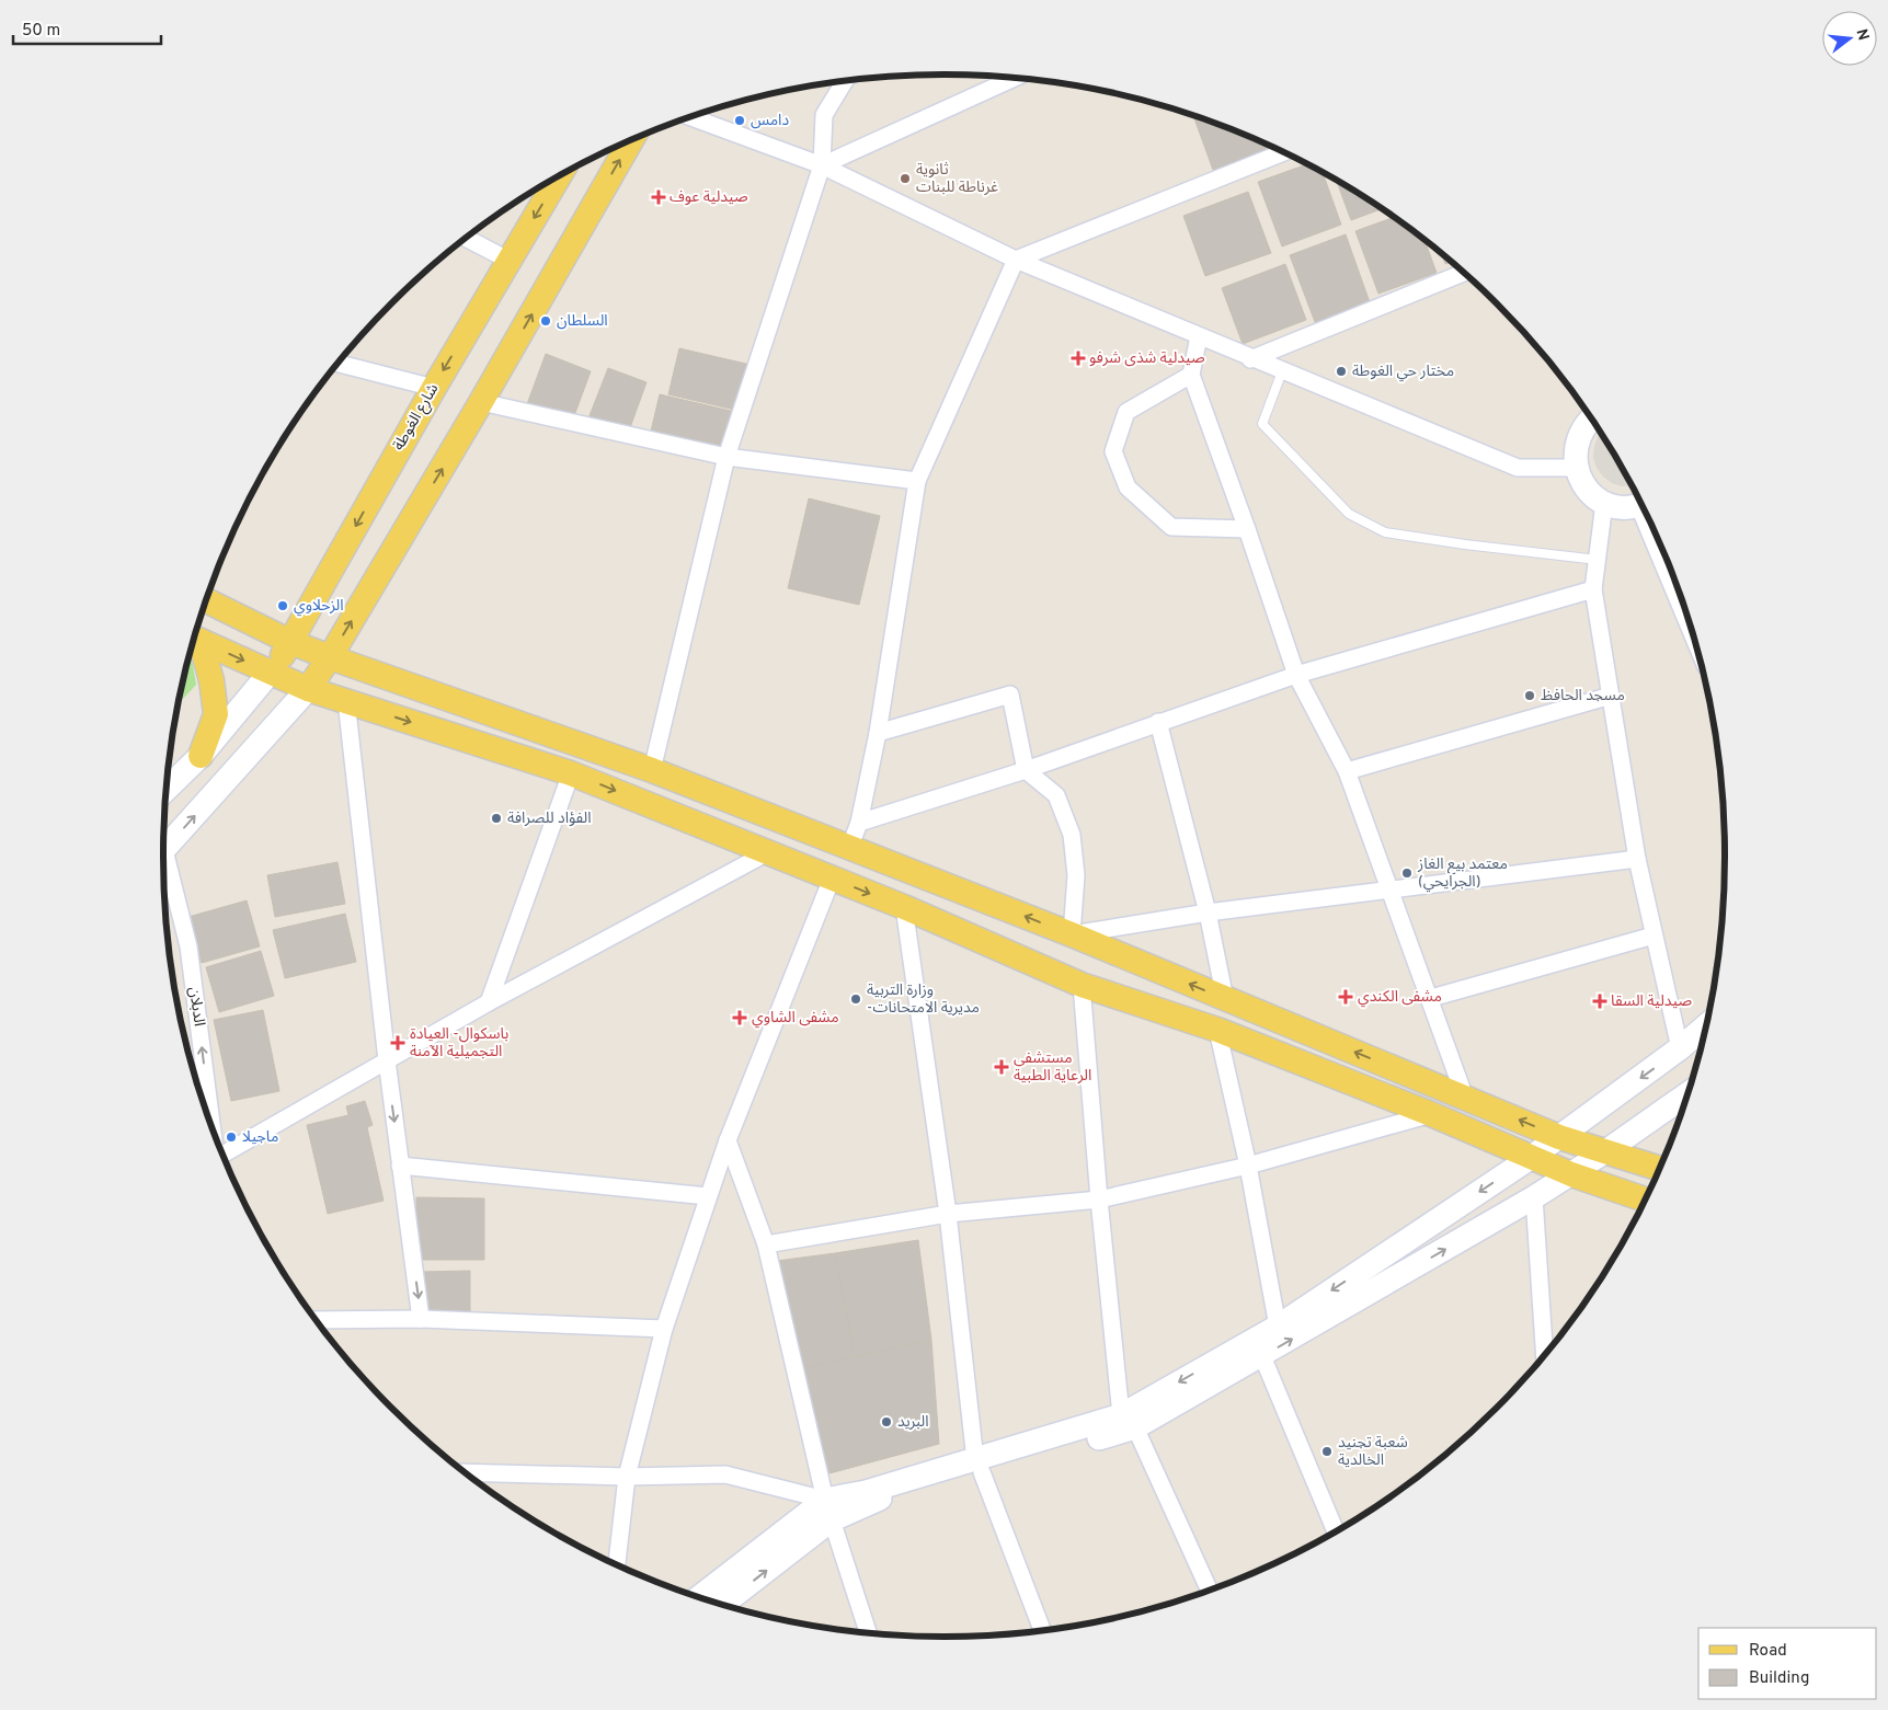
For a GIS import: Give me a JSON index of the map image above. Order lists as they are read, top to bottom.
{
  "streets": {
    "main road": ["شارع الغوطة"],
    "street": ["الدبلان"]
  },
  "one_way": ["الدبلان"],
  "places": {
    "other": [
      "دامس",
      "ثانوية غرناطة للبنات",
      "السلطان",
      "مختار حي الغوطة",
      "الزحلاوي",
      "مسجد الحافظ",
      "الفؤاد للصرافة",
      "معتمد بيع الغاز (الجرايحي)",
      "وزارة التربية -مديرية الامتحانات",
      "ماجيلا",
      "البريد",
      "شعبة تجنيد الخالدية"
    ],
    "health": [
      "صيدلية عوف",
      "صيدلية شذى شرفو",
      "مشفى الكندي",
      "صيدلية السقا",
      "مشفى الشاوي",
      "باسكوال- العيادة التجميلية الآمنة",
      "مستشفى الرعاية الطبية"
    ]
  },
  "legend": ["Road", "Building"],
  "scale_bar": "50 m",
  "north": "right"
}
